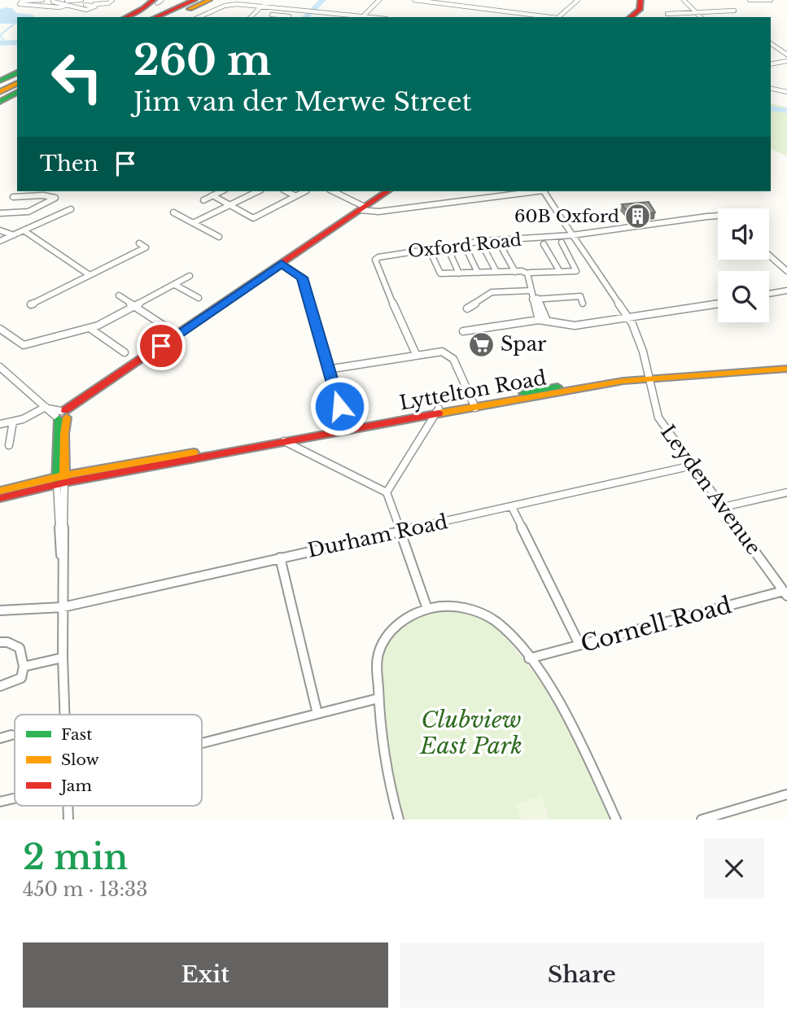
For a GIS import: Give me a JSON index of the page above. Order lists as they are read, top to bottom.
{
  "streets": {
    "main road": ["Lyttelton Road"],
    "street": [
      "Oxford Road",
      "Leyden Avenue",
      "Durham Road",
      "Cornell Road"
    ]
  },
  "crossings": [
    ["Oxford Road", "Leyden Avenue"],
    ["Lyttelton Road", "Leyden Avenue"],
    ["Leyden Avenue", "Durham Road"],
    ["Leyden Avenue", "Cornell Road"]
  ],
  "parks": ["Clubview East Park"],
  "places": {
    "building": ["60B Oxford"],
    "supermarket": ["Spar"]
  },
  "legend": ["Fast", "Slow", "Jam"],
  "page": {
    "turn": ["260 m", "Jim van der Merwe Street"],
    "then": "Then",
    "heading": ["2 min", "450 m · 13:33"],
    "buttons": ["Exit", "Share"]
  }
}
